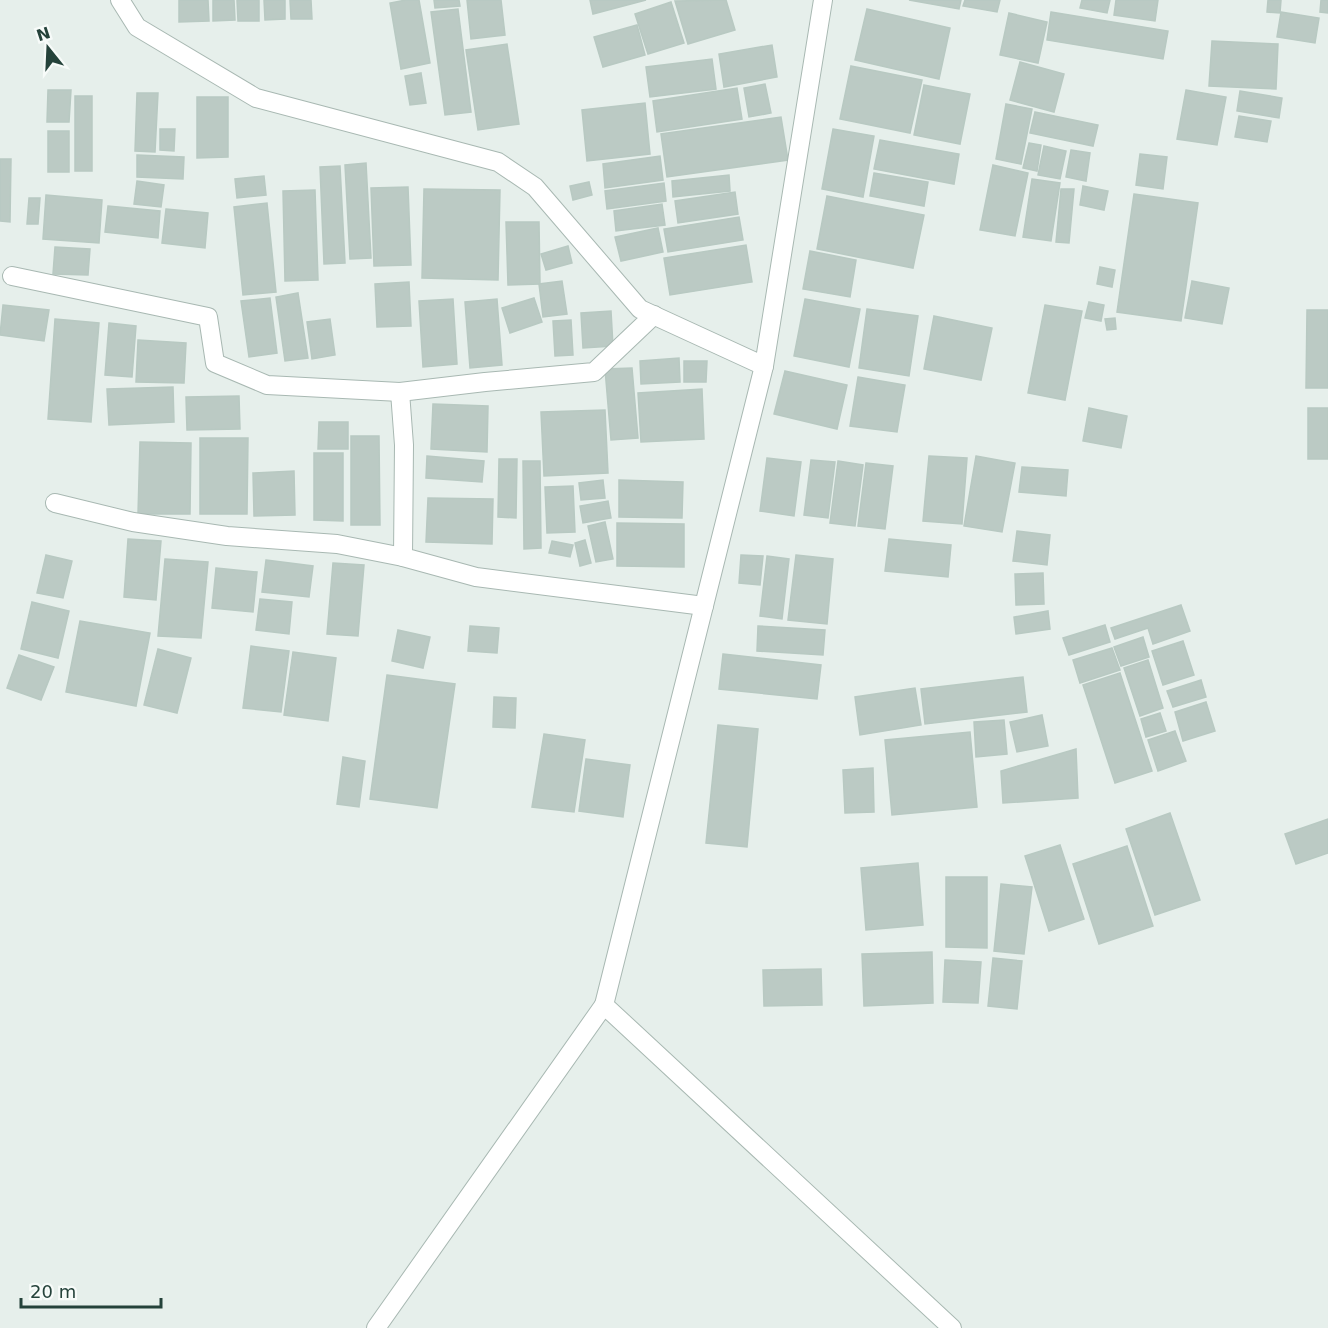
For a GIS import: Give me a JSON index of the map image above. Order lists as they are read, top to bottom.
{
  "scale_bar": "20 m",
  "north": "top"
}
